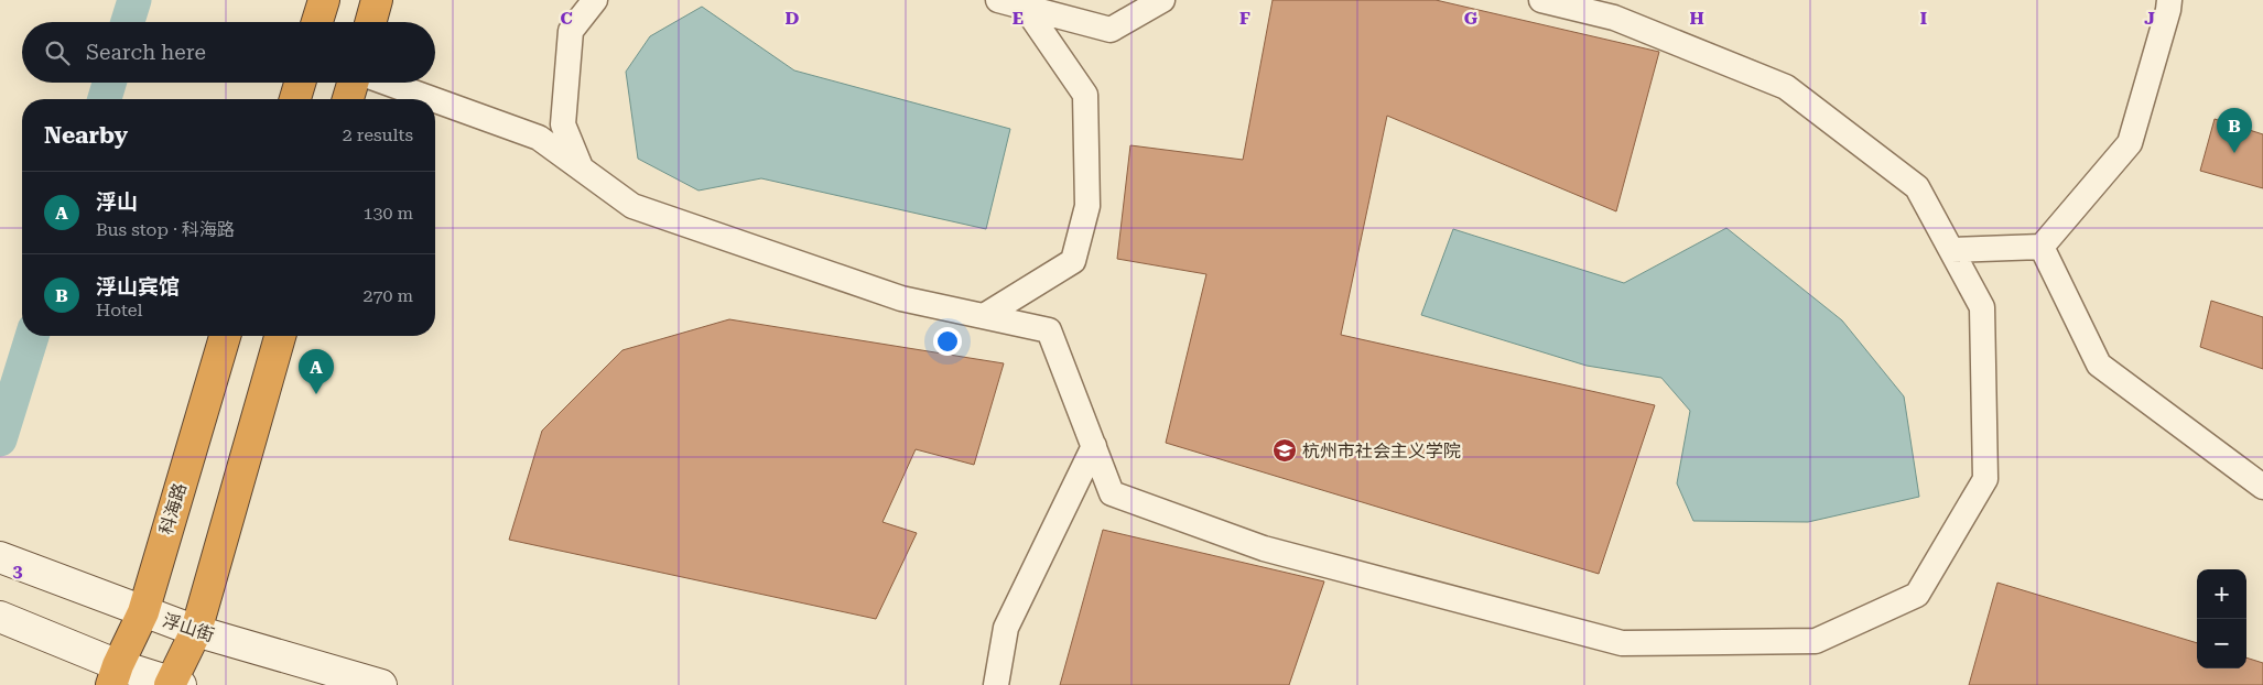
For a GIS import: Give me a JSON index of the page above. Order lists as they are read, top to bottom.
{
  "streets": {
    "highway": ["科海路"],
    "main road": ["浮山街"]
  },
  "crossings": [
    ["科海路", "浮山街"]
  ],
  "places": {
    "school or university": ["杭州市社会主义学院"]
  },
  "page": {
    "search": "Search here",
    "heading": ["Nearby", "2 results"],
    "pins": ["B", "A"],
    "list": [
      {
        "mark": "A",
        "name": "浮山",
        "note": "Bus stop · 科海路",
        "value": "130 m"
      },
      {
        "mark": "B",
        "name": "浮山宾馆",
        "note": "Hotel",
        "value": "270 m"
      }
    ],
    "map_buttons": ["+", "−"]
  },
  "grid": {
    "columns": [
      "C",
      "D",
      "E",
      "F",
      "G",
      "H",
      "I",
      "J"
    ],
    "rows": ["3"]
  }
}
